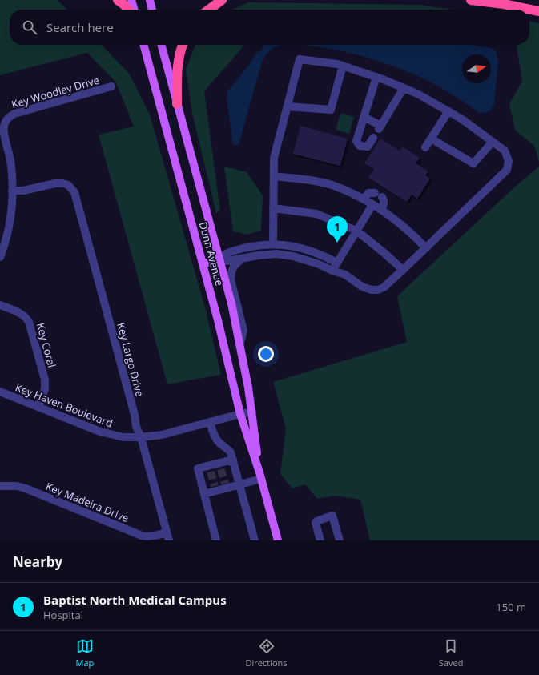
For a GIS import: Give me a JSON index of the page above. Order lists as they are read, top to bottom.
{
  "streets": {
    "main road": ["Dunn Avenue"],
    "street": [
      "Key Woodley Drive",
      "Key Coral",
      "Key Largo Drive",
      "Key Haven Boulevard",
      "Key Madeira Drive"
    ]
  },
  "crossings": [
    ["Key Woodley Drive", "Key Largo Drive"],
    ["Dunn Avenue", "Key Haven Boulevard"],
    ["Key Coral", "Key Haven Boulevard"],
    ["Key Largo Drive", "Key Haven Boulevard"],
    ["Key Largo Drive", "Key Madeira Drive"]
  ],
  "north": "right",
  "page": {
    "search": "Search here",
    "pins": "1",
    "heading": "Nearby",
    "list": [
      {
        "mark": "1",
        "name": "Baptist North Medical Campus",
        "note": "Hospital",
        "value": "150 m"
      }
    ],
    "nav": ["Map", "Directions", "Saved"]
  }
}
